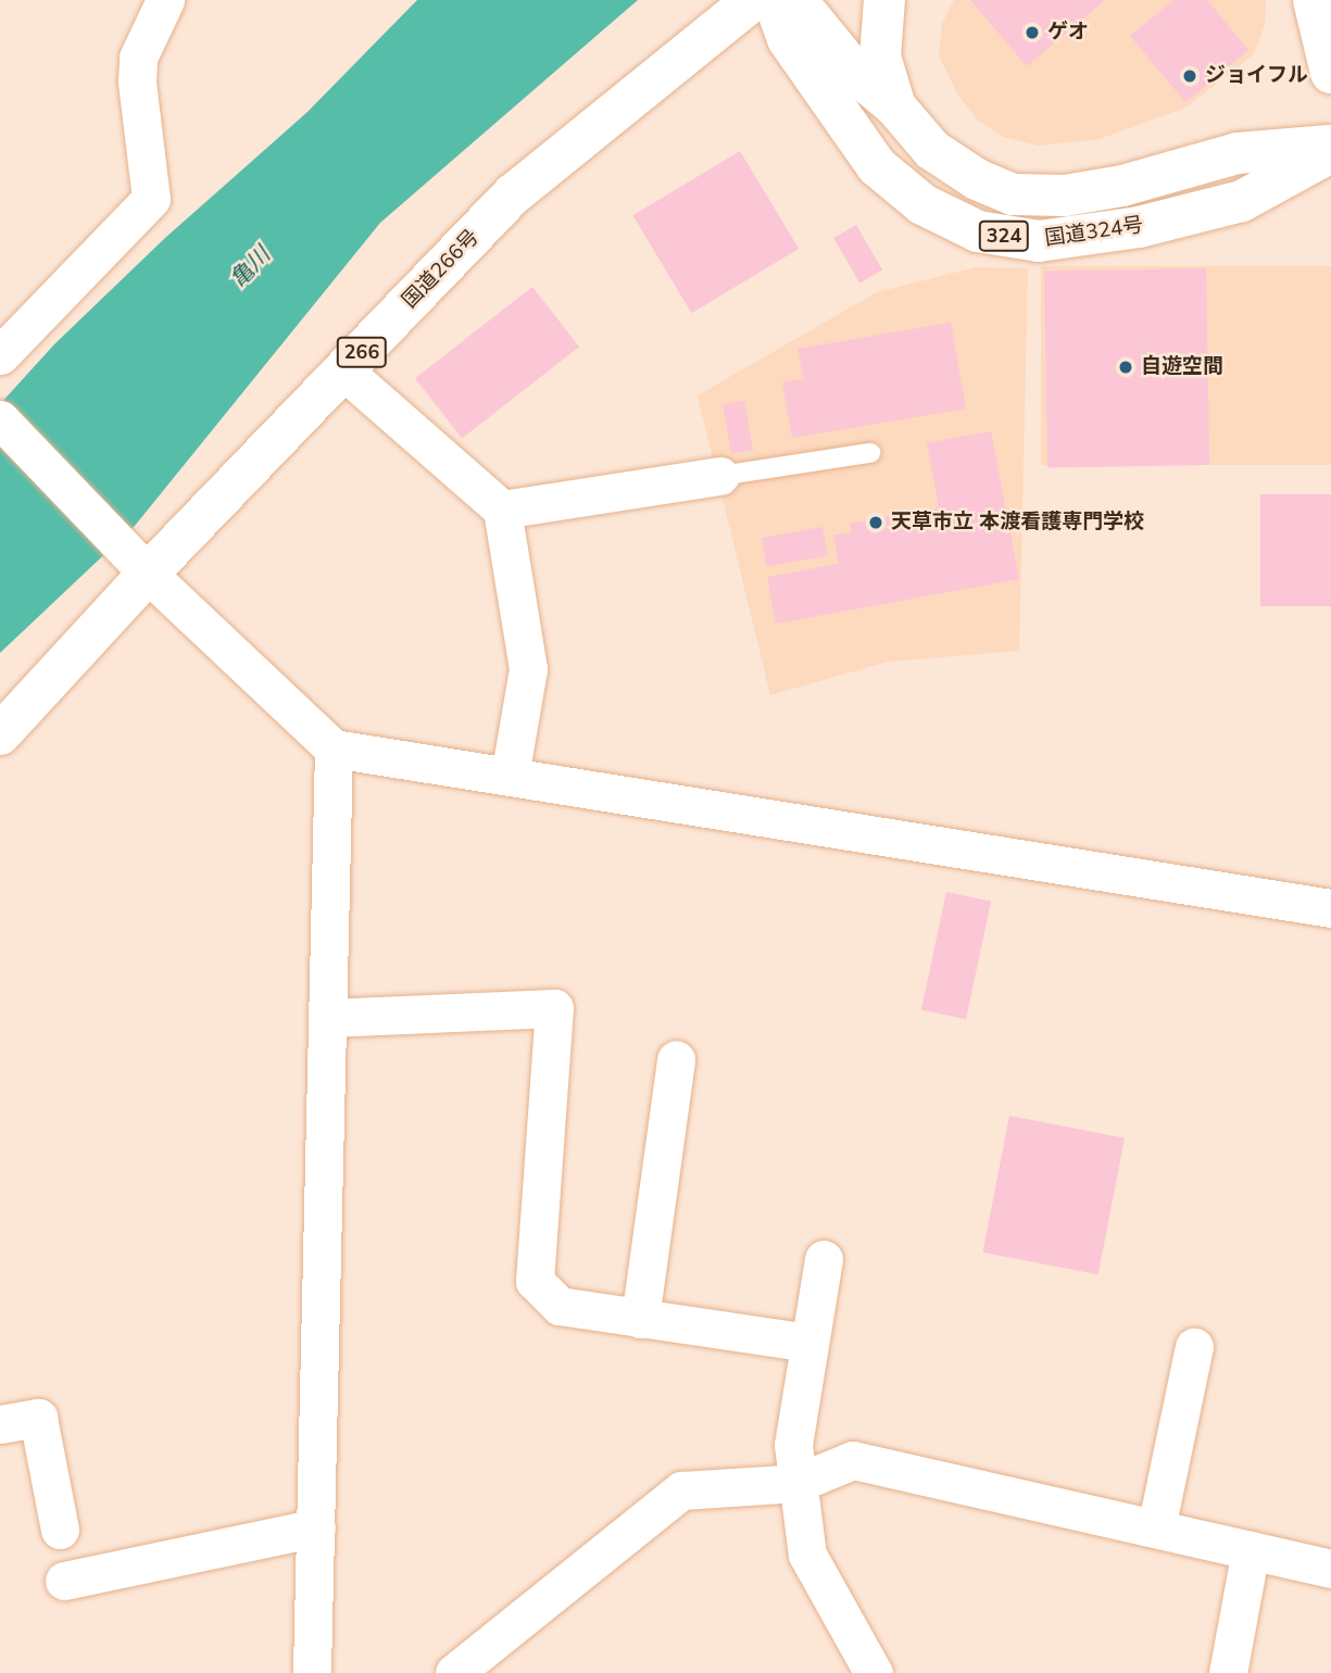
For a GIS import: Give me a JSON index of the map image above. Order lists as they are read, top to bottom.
{
  "streets": {
    "highway": [
      "国道324号",
      "324",
      "国道266号",
      "266"
    ]
  },
  "water": ["亀川"],
  "places": [
    "ゲオ",
    "ジョイフル",
    "自遊空間",
    "天草市立 本渡看護専門学校"
  ]
}
